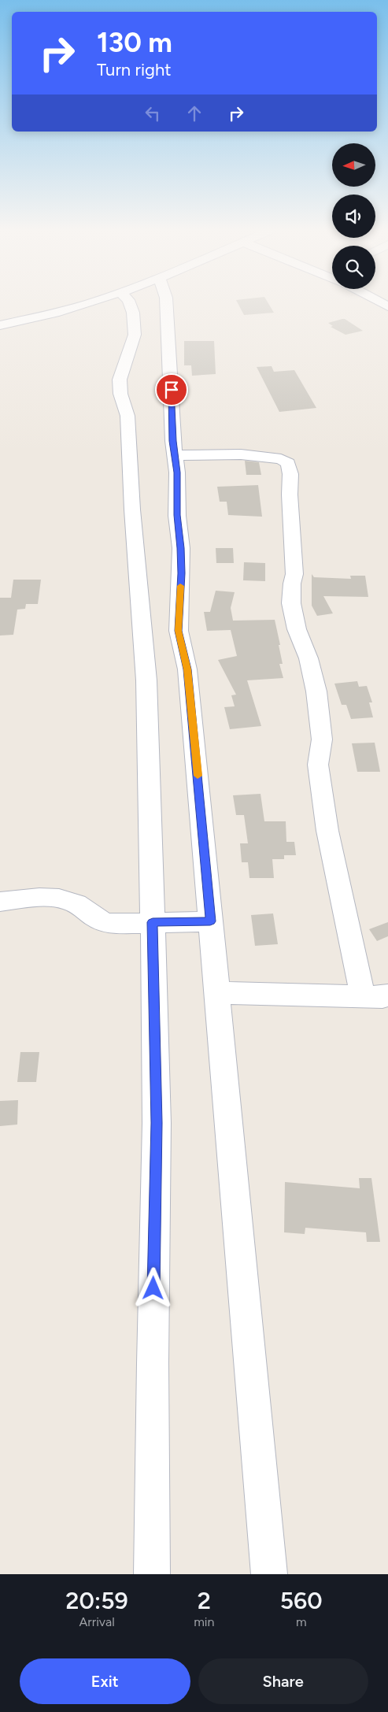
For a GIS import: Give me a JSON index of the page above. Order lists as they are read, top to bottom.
{
  "north": "left",
  "page": {
    "turn": ["130 m", "Turn right"],
    "eta": [
      "20:59",
      "Arrival",
      "2",
      "min",
      "560",
      "m"
    ],
    "buttons": ["Exit", "Share"]
  }
}
